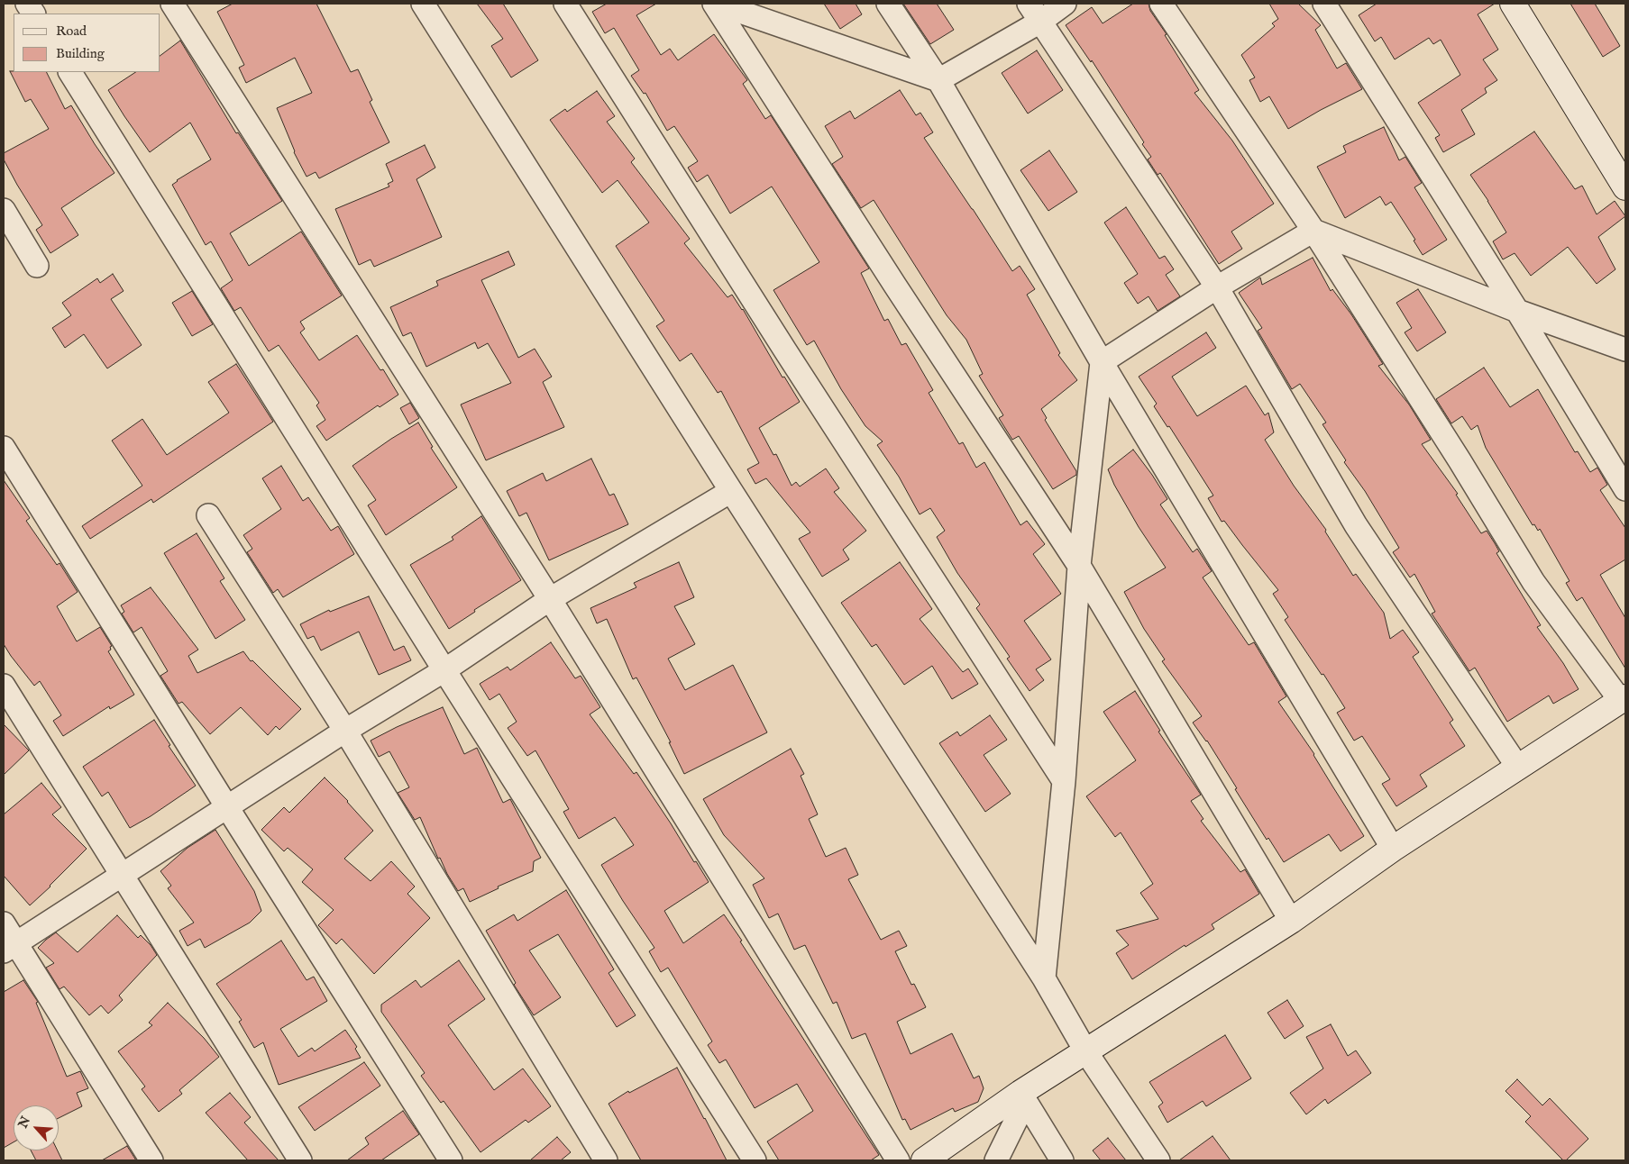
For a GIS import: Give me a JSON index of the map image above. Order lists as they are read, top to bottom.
{
  "legend": ["Road", "Building"],
  "north": "top left"
}
